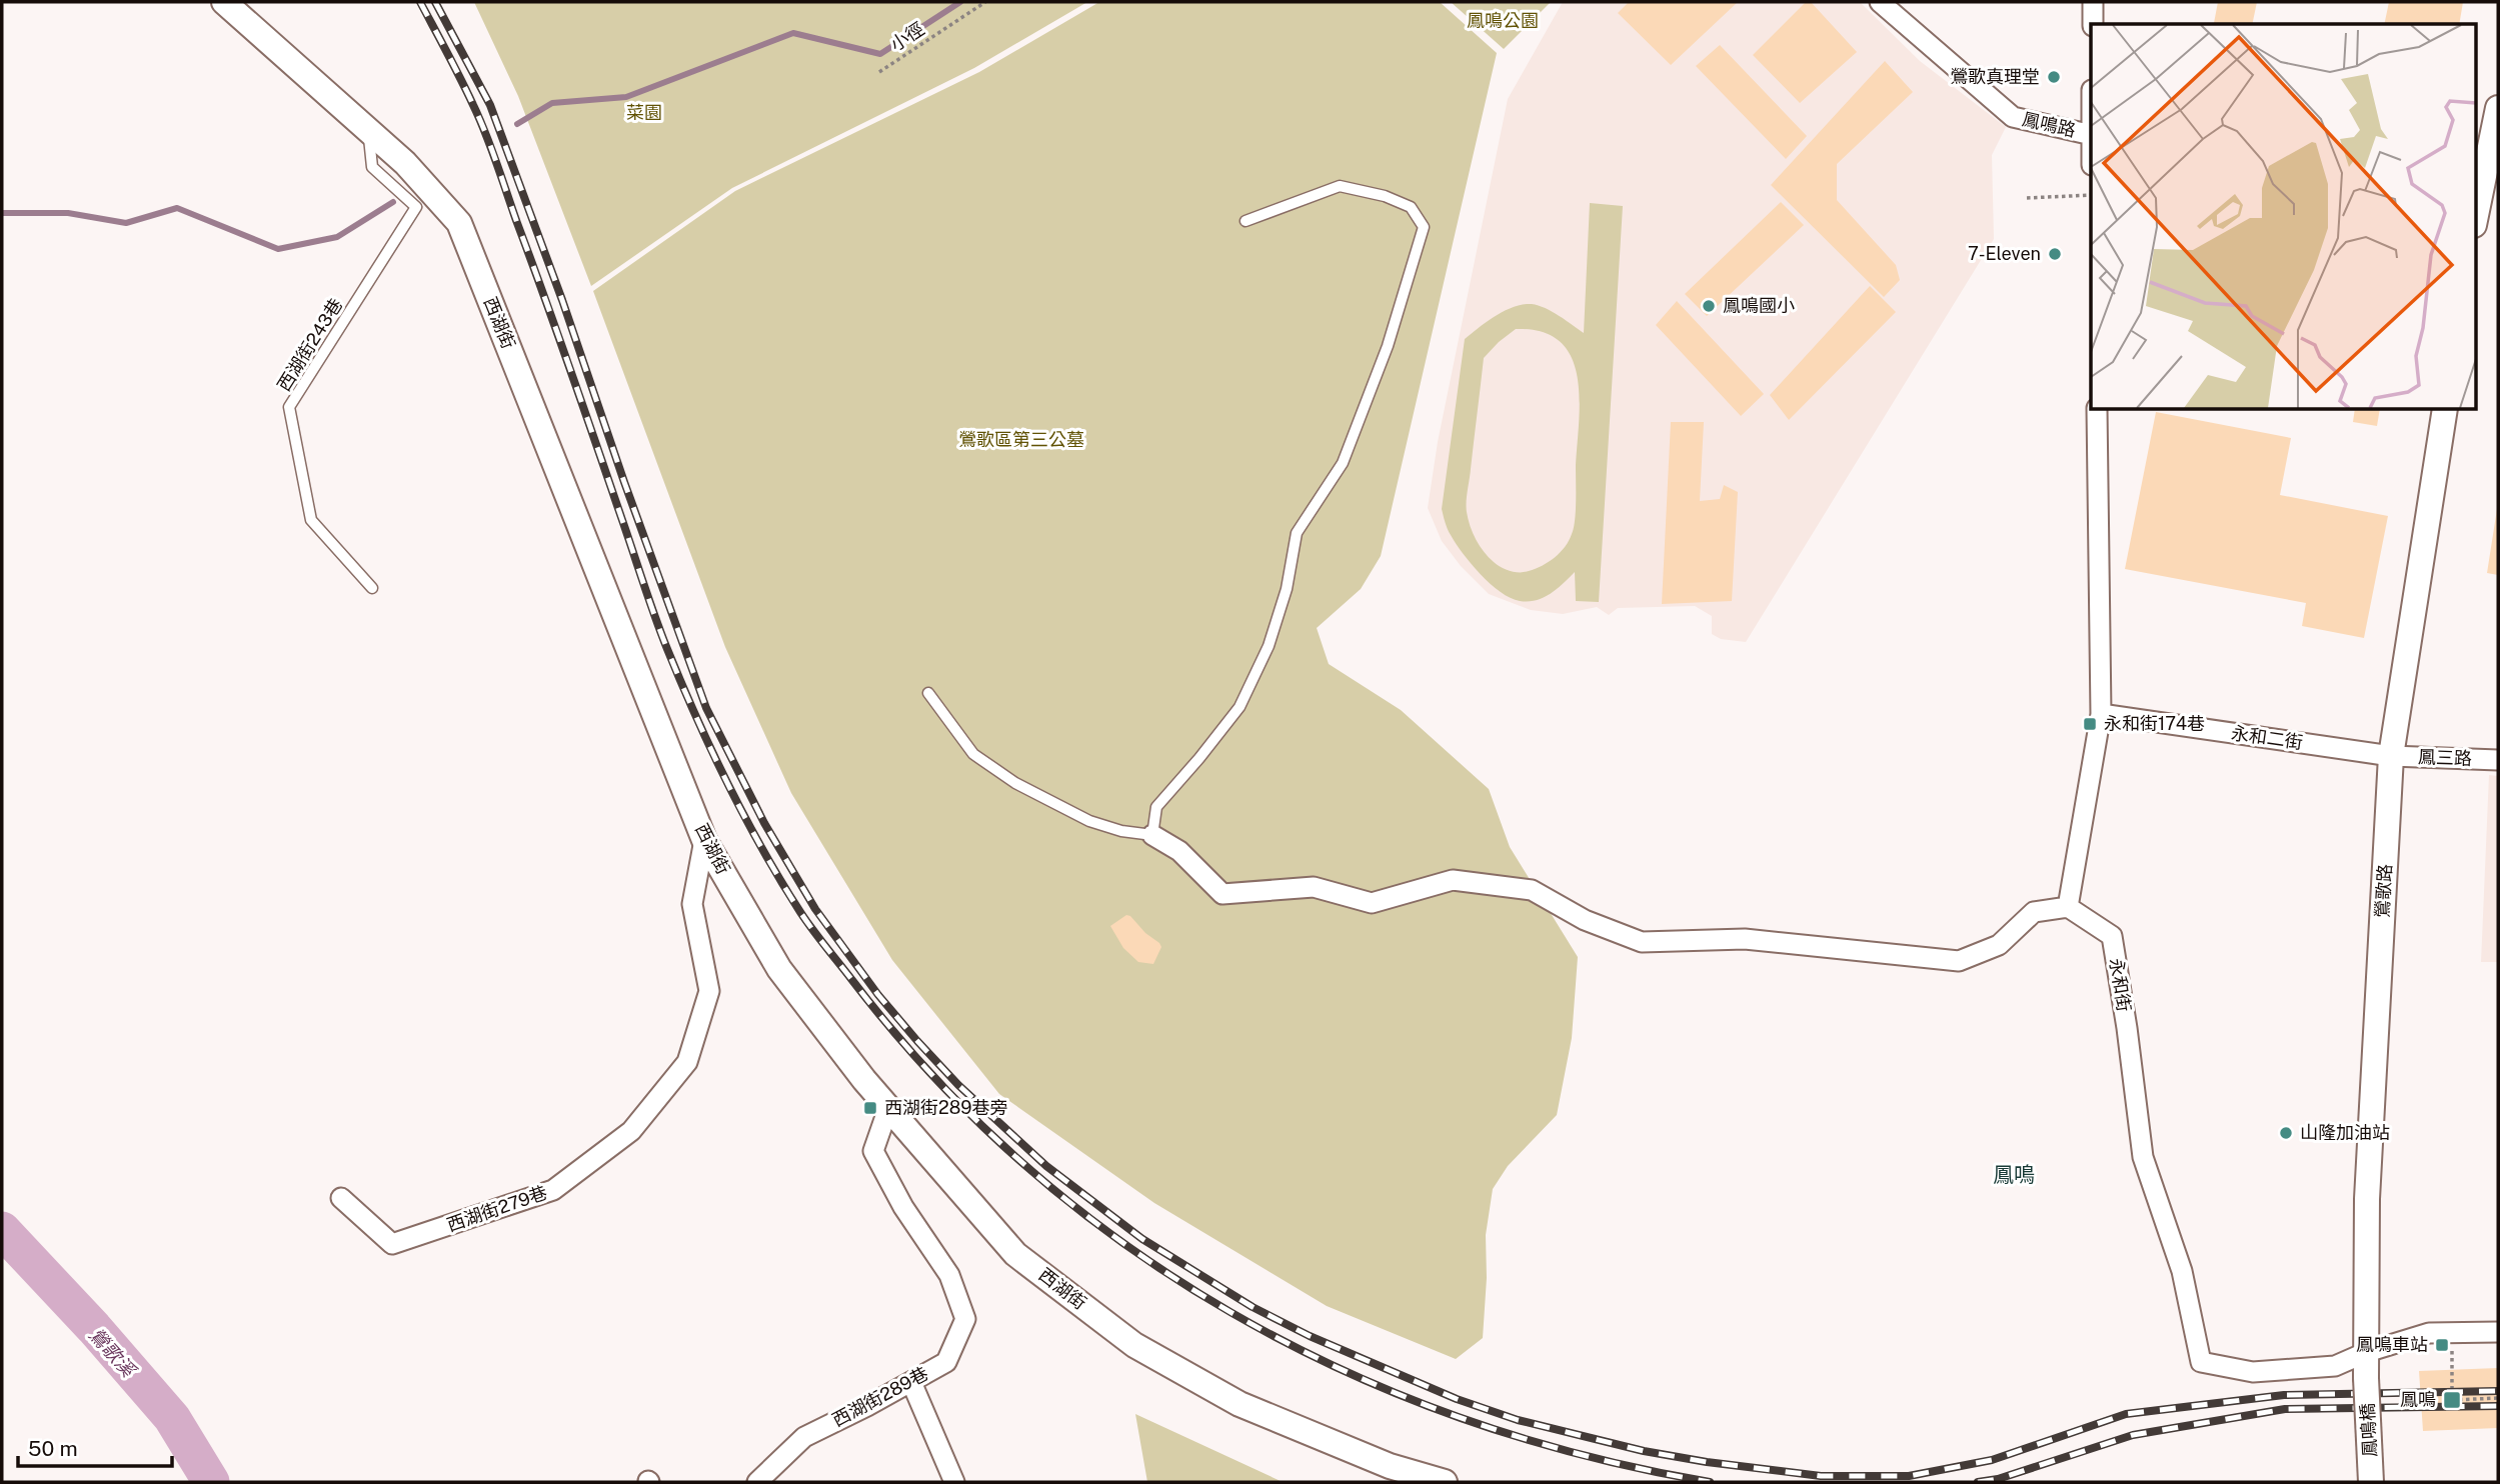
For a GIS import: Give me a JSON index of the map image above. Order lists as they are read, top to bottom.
{
  "streets": {
    "street": [
      "鳳鳴路",
      "西湖街",
      "永和二街",
      "鳳三路",
      "鶯歌路",
      "永和街",
      "西湖街279巷",
      "西湖街289巷",
      "鳳鳴橋"
    ],
    "lane": ["西湖街243巷"],
    "path": ["小徑"]
  },
  "crossings": [
    ["西湖街", "西湖街243巷"],
    ["西湖街", "西湖街279巷"],
    ["西湖街", "西湖街289巷"],
    ["永和二街", "鳳三路"],
    ["永和二街", "鶯歌路"],
    ["鳳三路", "鶯歌路"],
    ["鶯歌路", "永和街"],
    ["鶯歌路", "鳳鳴橋"]
  ],
  "districts": ["鳳鳴"],
  "water": ["鶯歌溪"],
  "parks": ["鳳鳴公園", "菜園", "鶯歌區第三公墓"],
  "places": {
    "other": [
      "鶯歌真理堂",
      "7-Eleven",
      "鳳鳴國小",
      "山隆加油站"
    ],
    "transit": [
      "永和街174巷",
      "西湖街289巷旁",
      "鳳鳴車站",
      "鳳鳴"
    ]
  },
  "scale_bar": "50 m"
}
